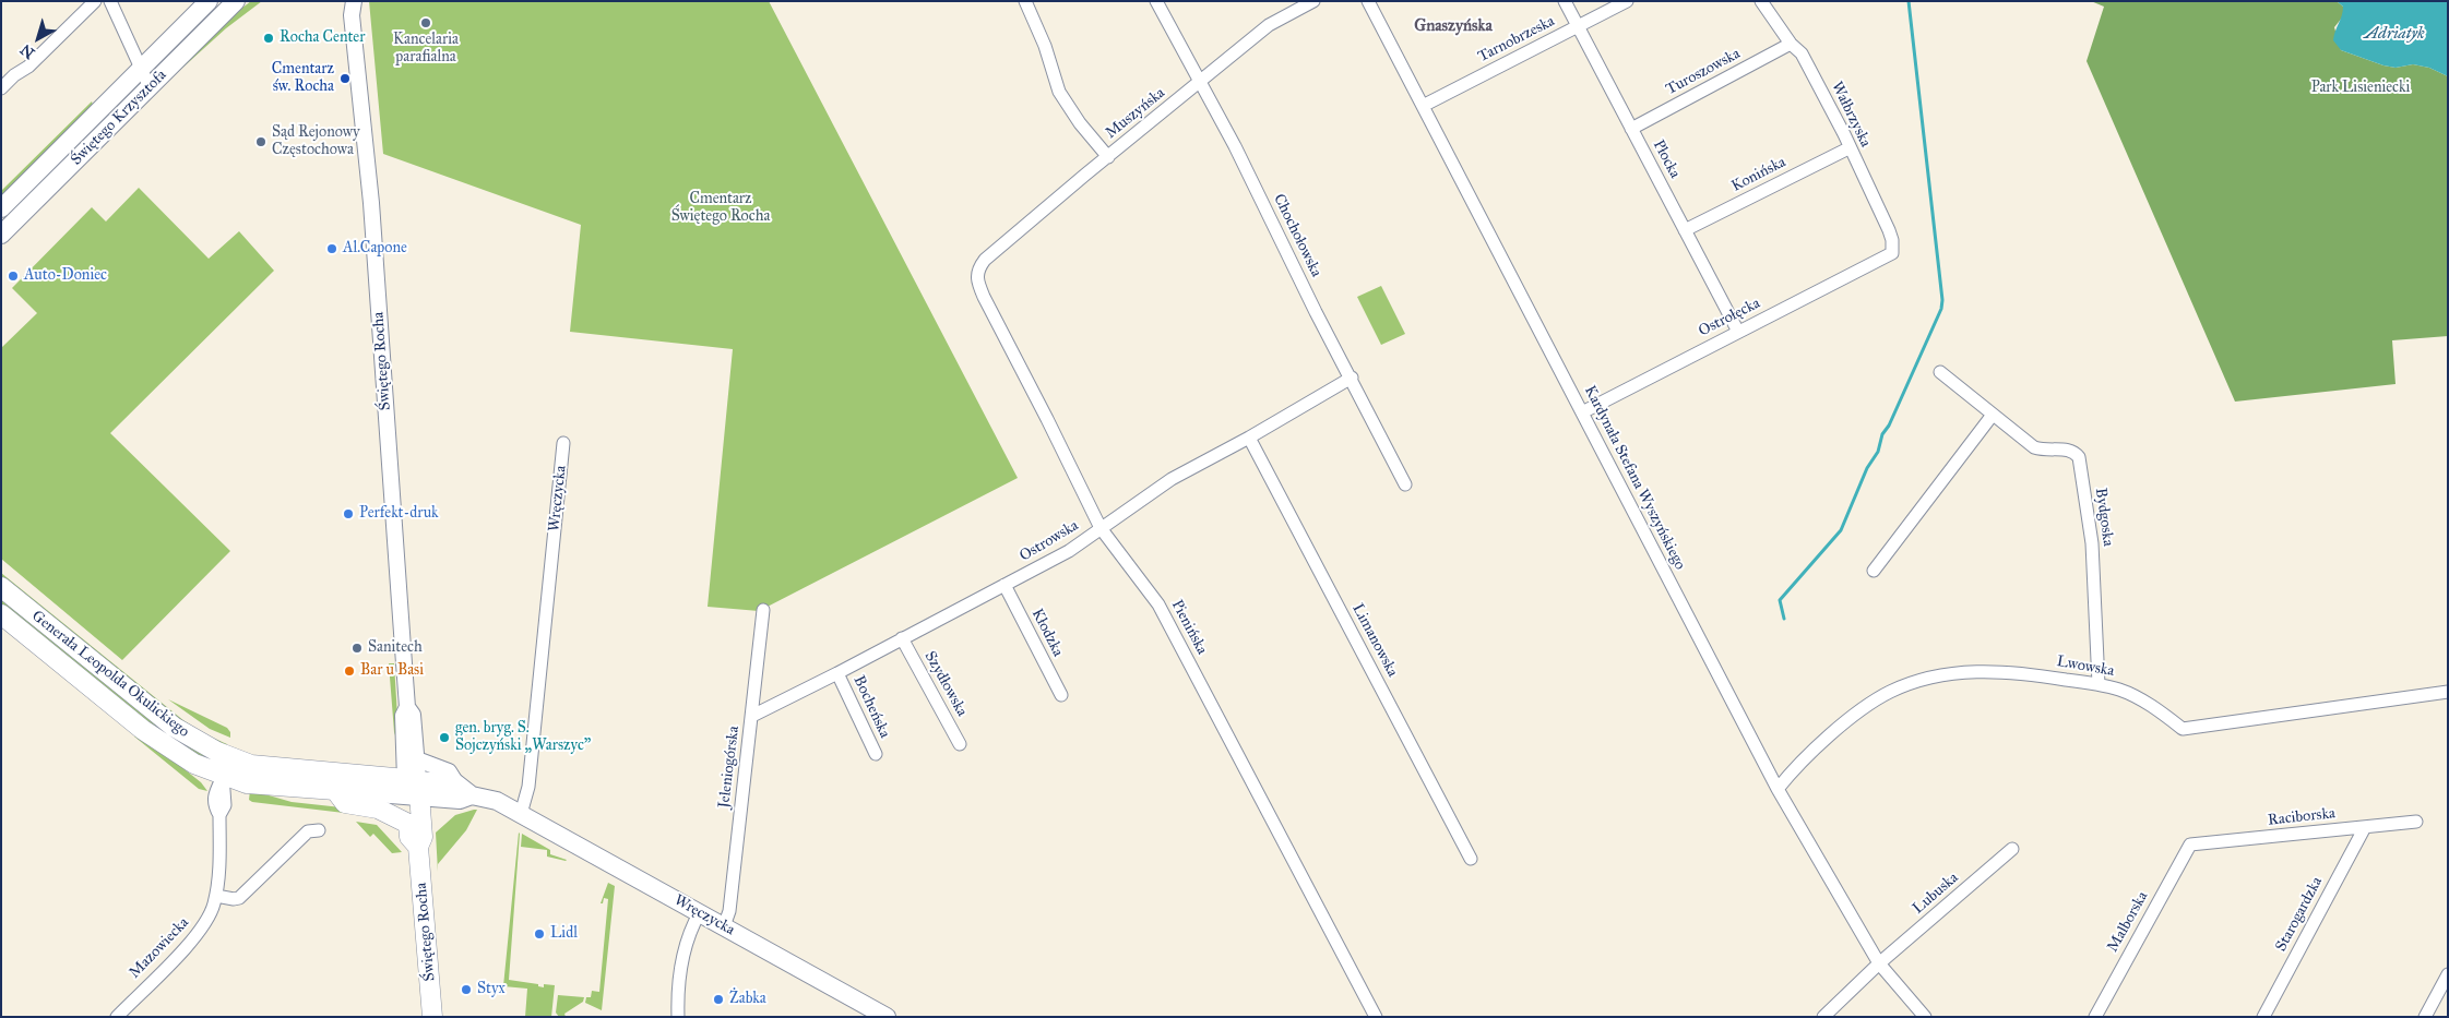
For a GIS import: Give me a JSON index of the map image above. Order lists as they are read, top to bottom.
{
  "streets": {
    "main road": [
      "Świętego Krzysztofa",
      "Świętego Rocha",
      "Wręczycka",
      "Generała Leopolda Okulickiego"
    ],
    "street": [
      "Tarnobrzeska",
      "Turoszowska",
      "Muszyńska",
      "Wałbrzyska",
      "Płocka",
      "Konińska",
      "Chochołowska",
      "Ostrołęcka",
      "Kardynała Stefana Wyszyńskiego",
      "Bydgoska",
      "Ostrowska",
      "Pienińska",
      "Kłodzka",
      "Limanowska",
      "Lwowska",
      "Szydłowska",
      "Bocheńska",
      "Jeleniogórska",
      "Raciborska",
      "Lubuska",
      "Starogardzka",
      "Malborska",
      "Mazowiecka"
    ]
  },
  "crossings": [
    ["Tarnobrzeska", "Płocka"],
    ["Tarnobrzeska", "Kardynała Stefana Wyszyńskiego"],
    ["Turoszowska", "Wałbrzyska"],
    ["Turoszowska", "Płocka"],
    ["Muszyńska", "Chochołowska"],
    ["Muszyńska", "Pienińska"],
    ["Wałbrzyska", "Konińska"],
    ["Wałbrzyska", "Ostrołęcka"],
    ["Płocka", "Konińska"],
    ["Płocka", "Ostrołęcka"],
    ["Chochołowska", "Ostrowska"],
    ["Ostrołęcka", "Kardynała Stefana Wyszyńskiego"],
    ["Świętego Rocha", "Wręczycka"],
    ["Świętego Rocha", "Generała Leopolda Okulickiego"],
    ["Kardynała Stefana Wyszyńskiego", "Lwowska"],
    ["Kardynała Stefana Wyszyńskiego", "Lubuska"],
    ["Wręczycka", "Generała Leopolda Okulickiego"],
    ["Wręczycka", "Jeleniogórska"],
    ["Bydgoska", "Lwowska"],
    ["Ostrowska", "Pienińska"],
    ["Ostrowska", "Kłodzka"],
    ["Ostrowska", "Limanowska"],
    ["Ostrowska", "Szydłowska"],
    ["Ostrowska", "Bocheńska"],
    ["Ostrowska", "Jeleniogórska"],
    ["Generała Leopolda Okulickiego", "Mazowiecka"],
    ["Raciborska", "Starogardzka"],
    ["Raciborska", "Malborska"]
  ],
  "districts": ["Gnaszyńska"],
  "water": ["Adriatyk"],
  "parks": ["Park Lisieniecki", "Cmentarz Świętego Rocha"],
  "places": [
    "Kancelaria parafialna",
    "Rocha Center",
    "Cmentarz św. Rocha",
    "Sąd Rejonowy Częstochowa",
    "Al.Capone",
    "Auto-Doniec",
    "Perfekt-druk",
    "Sanitech",
    "Bar u Basi",
    "gen. bryg. S. Sojczyński „Warszyc\"",
    "Lidl",
    "Styx",
    "Żabka"
  ],
  "north": "bottom left"
}
